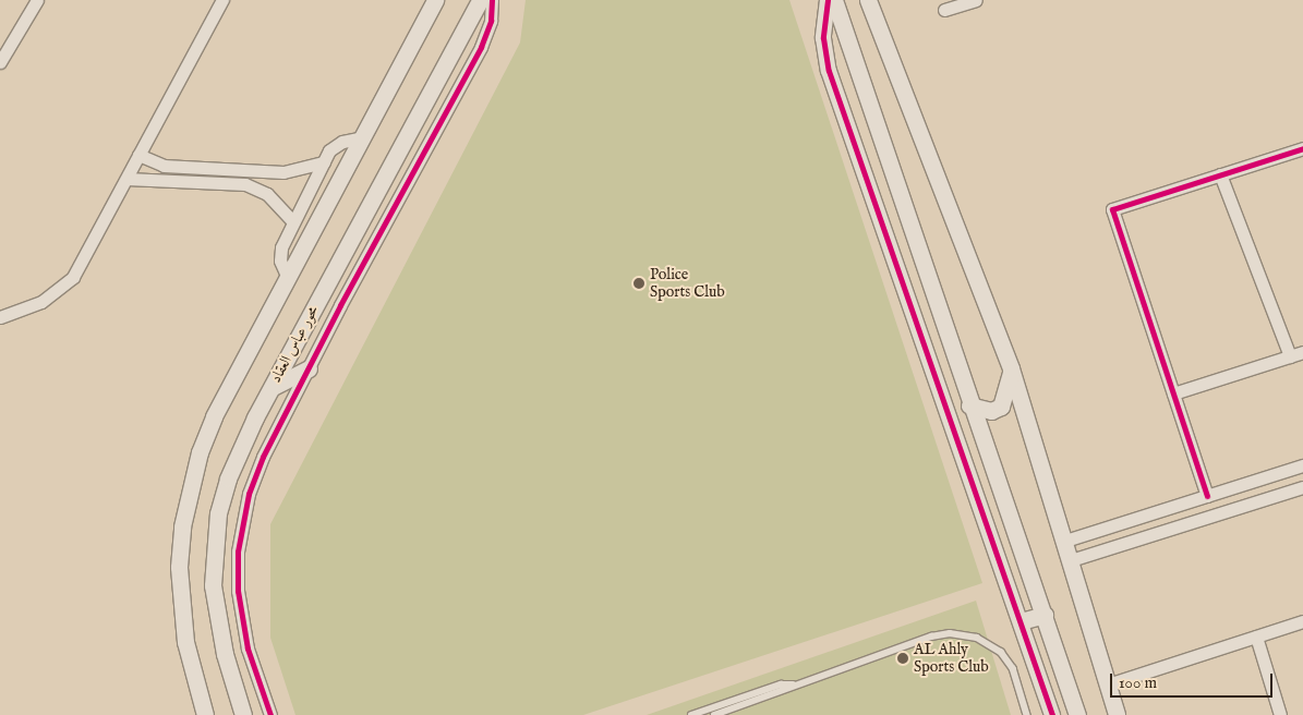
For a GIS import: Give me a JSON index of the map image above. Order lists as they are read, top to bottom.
{
  "streets": {
    "main road": ["محور عباس العقاد"]
  },
  "places": ["Police Sports Club", "AL Ahly Sports Club"],
  "scale_bar": "100 m"
}
